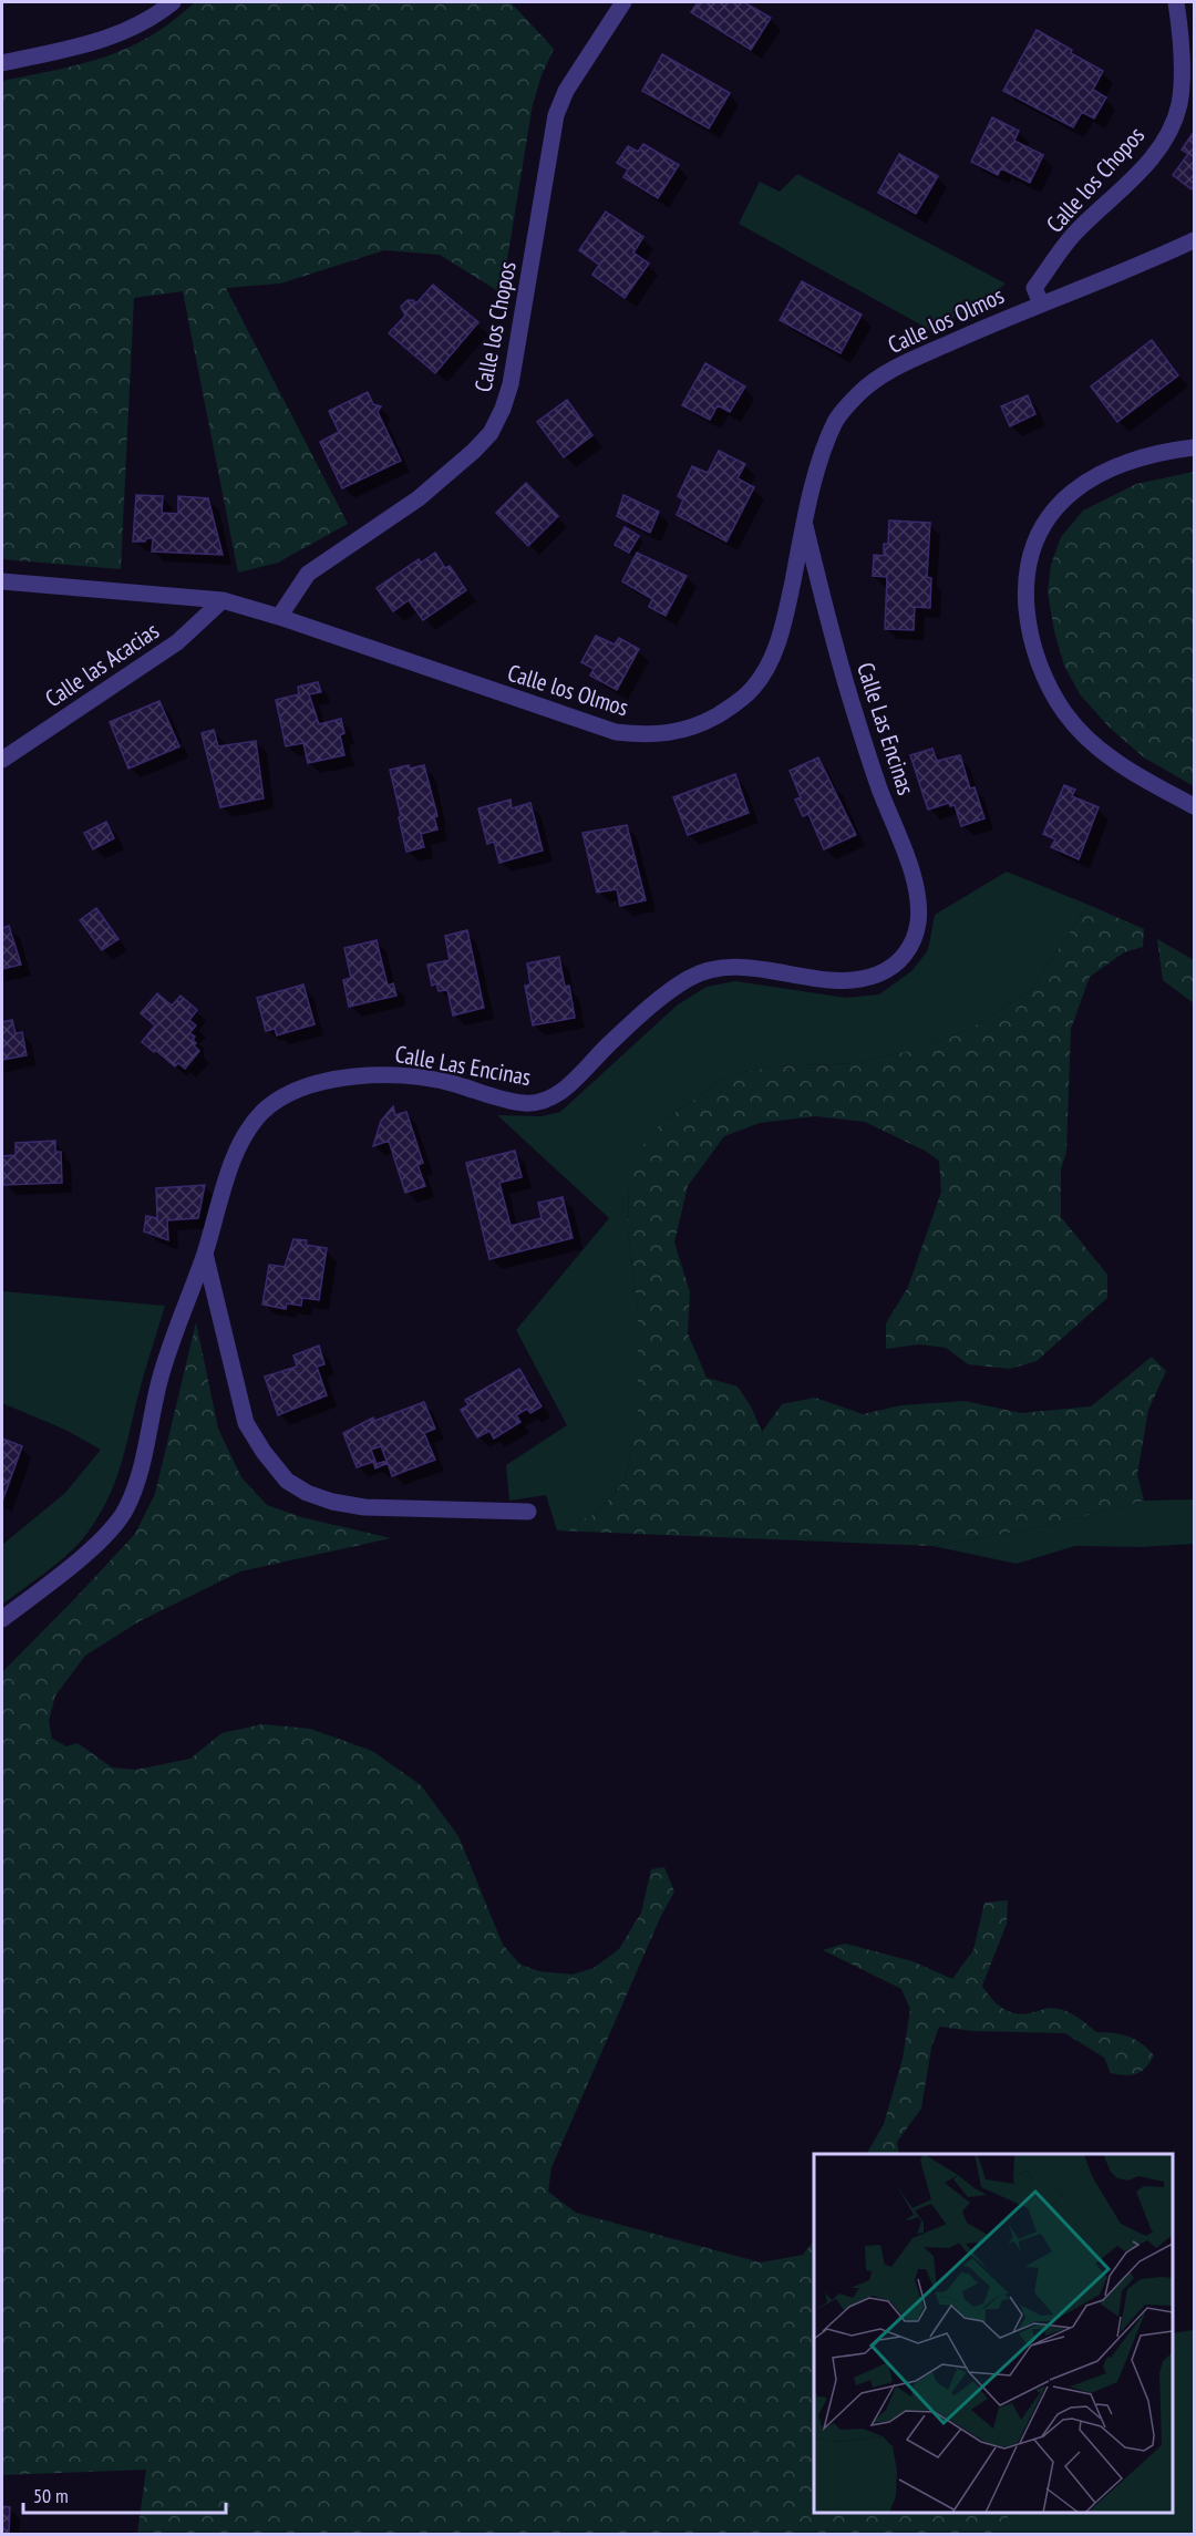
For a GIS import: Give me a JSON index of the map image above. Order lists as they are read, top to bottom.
{
  "streets": {
    "street": [
      "Calle los Chopos",
      "Calle los Olmos",
      "Calle las Acacias",
      "Calle Las Encinas"
    ]
  },
  "crossings": [
    ["Calle los Chopos", "Calle los Olmos"],
    ["Calle los Olmos", "Calle las Acacias"],
    ["Calle los Olmos", "Calle Las Encinas"]
  ],
  "scale_bar": "50 m"
}
